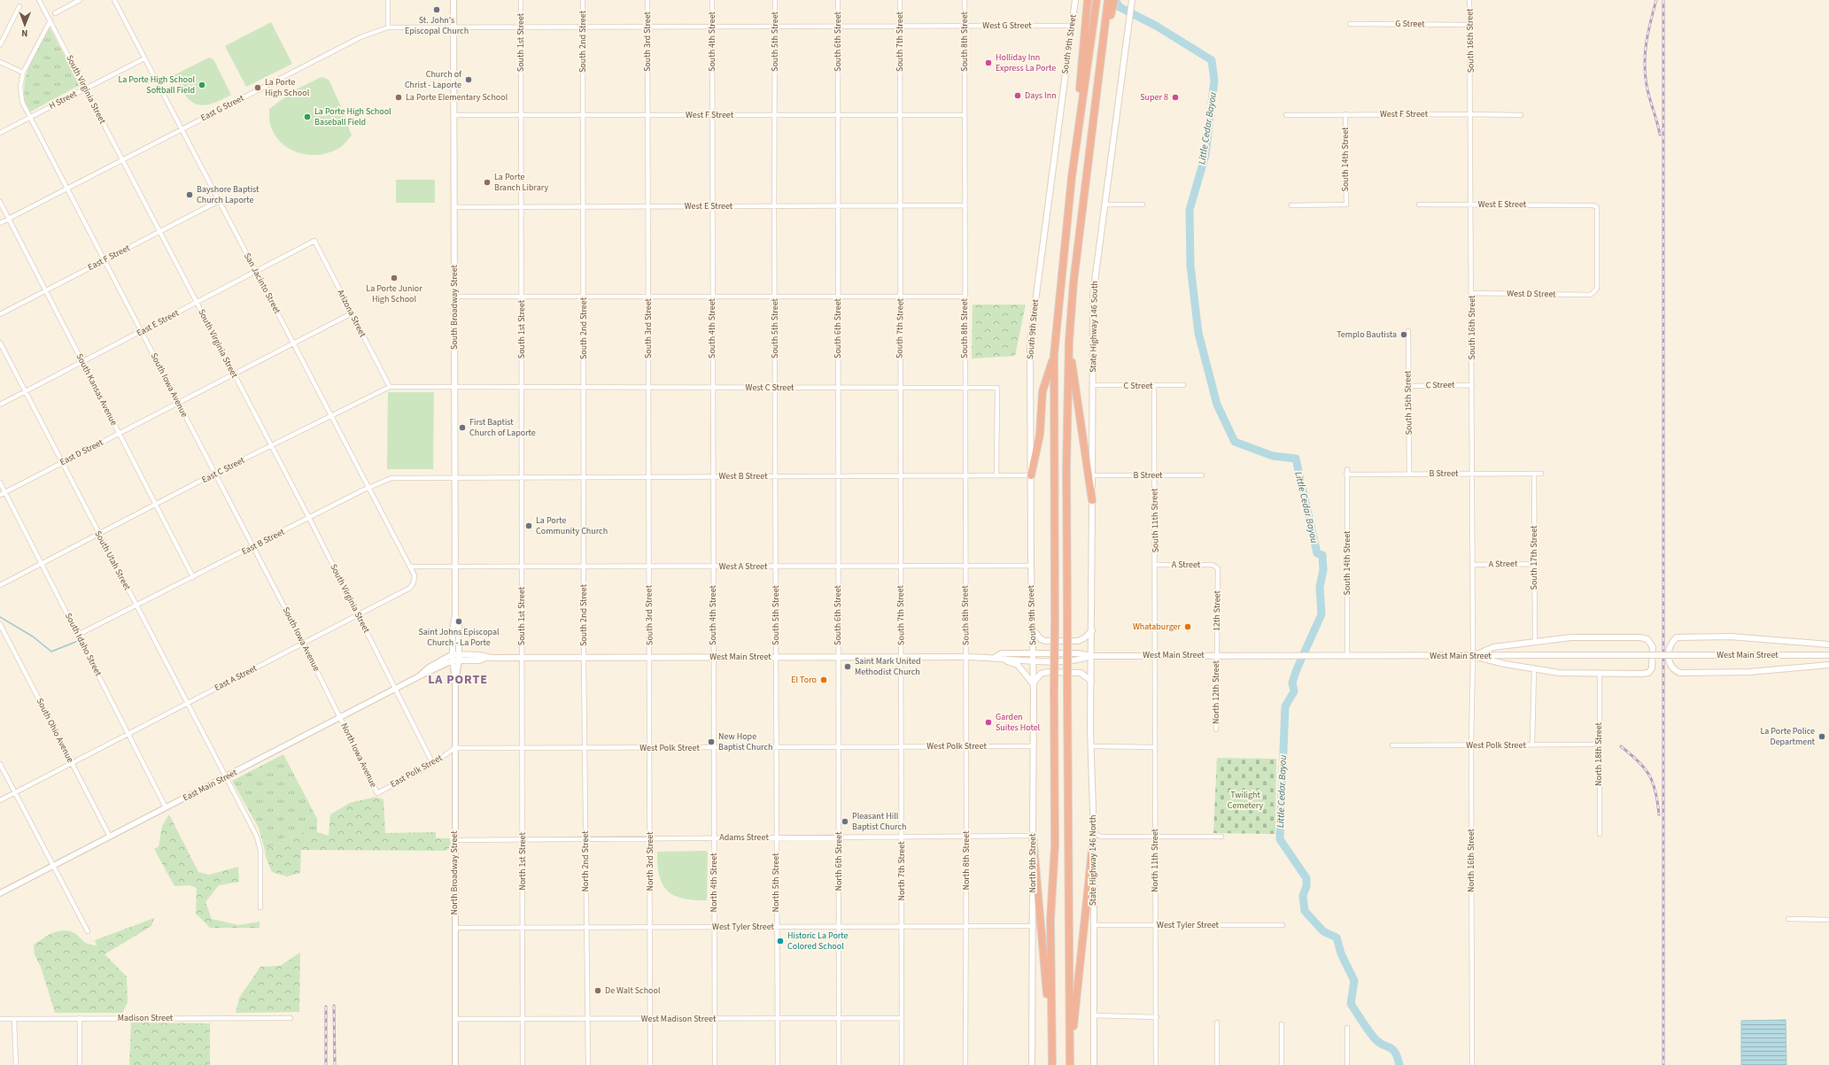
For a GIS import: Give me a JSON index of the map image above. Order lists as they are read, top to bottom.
{
  "streets": {
    "main road": [
      "South 9th Street",
      "South Broadway Street",
      "State Highway 146 South",
      "West Main Street",
      "State Highway 146 North",
      "North 9th Street"
    ],
    "street": [
      "G Street",
      "West G Street",
      "South 16th Street",
      "South 2nd Street",
      "South 3rd Street",
      "South 4th Street",
      "South 5th Street",
      "South 6th Street",
      "South 7th Street",
      "South 8th Street",
      "South 1st Street",
      "South Virginia Street",
      "H Street",
      "East G Street",
      "West F Street",
      "South 14th Street",
      "West E Street",
      "East F Street",
      "San Jacinto Street",
      "West D Street",
      "Arizona Street",
      "East E Street",
      "South Iowa Avenue",
      "C Street",
      "West C Street",
      "South Kansas Avenue",
      "South 15th Street",
      "East D Street",
      "East C Street",
      "B Street",
      "West B Street",
      "South 11th Street",
      "East B Street",
      "South 17th Street",
      "South Utah Street",
      "A Street",
      "West A Street",
      "12th Street",
      "South Idaho Street",
      "East A Street",
      "North 12th Street",
      "South Ohio Avenue",
      "West Polk Street",
      "North 18th Street",
      "North Iowa Avenue",
      "East Polk Street",
      "East Main Street",
      "Adams Street",
      "North 8th Street",
      "North 11th Street",
      "North 16th Street",
      "North 1st Street",
      "North 2nd Street",
      "North 3rd Street",
      "North 6th Street",
      "North 7th Street",
      "North Broadway Street",
      "North 4th Street",
      "North 5th Street",
      "West Tyler Street",
      "Madison Street",
      "West Madison Street"
    ]
  },
  "crossings": [
    ["G Street", "South 16th Street"],
    ["West G Street", "South 2nd Street"],
    ["West G Street", "South 3rd Street"],
    ["West G Street", "South 4th Street"],
    ["West G Street", "South 5th Street"],
    ["West G Street", "South 6th Street"],
    ["West G Street", "South 7th Street"],
    ["West G Street", "South 8th Street"],
    ["West G Street", "South 1st Street"],
    ["West G Street", "South 9th Street"],
    ["West G Street", "East G Street"],
    ["West G Street", "South Broadway Street"],
    ["South 16th Street", "West F Street"],
    ["South 16th Street", "West E Street"],
    ["South 16th Street", "West D Street"],
    ["South 16th Street", "C Street"],
    ["South 16th Street", "B Street"],
    ["South 16th Street", "A Street"],
    ["South 16th Street", "West Main Street"],
    ["South 16th Street", "North 16th Street"],
    ["South 2nd Street", "West F Street"],
    ["South 2nd Street", "West E Street"],
    ["South 2nd Street", "West C Street"],
    ["South 2nd Street", "West B Street"],
    ["South 2nd Street", "West A Street"],
    ["South 2nd Street", "West Main Street"],
    ["South 2nd Street", "North 2nd Street"],
    ["South 3rd Street", "West F Street"],
    ["South 3rd Street", "West E Street"],
    ["South 3rd Street", "West C Street"],
    ["South 3rd Street", "West B Street"],
    ["South 3rd Street", "West A Street"],
    ["South 3rd Street", "West Main Street"],
    ["South 3rd Street", "North 3rd Street"],
    ["South 4th Street", "West F Street"],
    ["South 4th Street", "West E Street"],
    ["South 4th Street", "West C Street"],
    ["South 4th Street", "West B Street"],
    ["South 4th Street", "West A Street"],
    ["South 4th Street", "West Main Street"],
    ["South 4th Street", "North 4th Street"],
    ["South 5th Street", "West F Street"],
    ["South 5th Street", "West E Street"],
    ["South 5th Street", "West C Street"],
    ["South 5th Street", "West B Street"],
    ["South 5th Street", "West A Street"],
    ["South 5th Street", "West Main Street"],
    ["South 5th Street", "North 5th Street"],
    ["South 6th Street", "West F Street"],
    ["South 6th Street", "West E Street"],
    ["South 6th Street", "West C Street"],
    ["South 6th Street", "West B Street"],
    ["South 6th Street", "West A Street"],
    ["South 6th Street", "West Main Street"],
    ["South 6th Street", "North 6th Street"],
    ["South 7th Street", "West F Street"],
    ["South 7th Street", "West E Street"],
    ["South 7th Street", "West C Street"],
    ["South 7th Street", "West B Street"],
    ["South 7th Street", "West A Street"],
    ["South 7th Street", "West Main Street"],
    ["South 7th Street", "North 7th Street"],
    ["South 8th Street", "West F Street"],
    ["South 8th Street", "West E Street"],
    ["South 8th Street", "West C Street"],
    ["South 8th Street", "West B Street"],
    ["South 8th Street", "West A Street"],
    ["South 8th Street", "West Main Street"],
    ["South 8th Street", "North 8th Street"],
    ["South 1st Street", "West F Street"],
    ["South 1st Street", "West E Street"],
    ["South 1st Street", "West C Street"],
    ["South 1st Street", "West B Street"],
    ["South 1st Street", "West A Street"],
    ["South 1st Street", "West Main Street"],
    ["South 1st Street", "North 1st Street"],
    ["South 9th Street", "West B Street"],
    ["South 9th Street", "West A Street"],
    ["South 9th Street", "West Main Street"],
    ["South 9th Street", "North 9th Street"],
    ["South Virginia Street", "H Street"],
    ["South Virginia Street", "East G Street"],
    ["South Virginia Street", "East F Street"],
    ["South Virginia Street", "East E Street"],
    ["South Virginia Street", "South Iowa Avenue"],
    ["South Virginia Street", "East D Street"],
    ["South Virginia Street", "East C Street"],
    ["South Virginia Street", "East B Street"],
    ["South Virginia Street", "East A Street"],
    ["South Virginia Street", "East Polk Street"],
    ["South Virginia Street", "East Main Street"],
    ["H Street", "San Jacinto Street"],
    ["H Street", "South Iowa Avenue"],
    ["East G Street", "San Jacinto Street"],
    ["East G Street", "South Broadway Street"],
    ["East G Street", "South Iowa Avenue"],
    ["East G Street", "South Kansas Avenue"],
    ["West F Street", "South 14th Street"],
    ["West F Street", "South Broadway Street"],
    ["South 14th Street", "B Street"],
    ["South 14th Street", "West Main Street"],
    ["West E Street", "West D Street"],
    ["West E Street", "South Broadway Street"],
    ["East F Street", "San Jacinto Street"],
    ["East F Street", "South Iowa Avenue"],
    ["East F Street", "South Kansas Avenue"],
    ["San Jacinto Street", "East E Street"],
    ["San Jacinto Street", "East D Street"],
    ["San Jacinto Street", "East C Street"],
    ["San Jacinto Street", "East B Street"],
    ["San Jacinto Street", "East A Street"],
    ["South Broadway Street", "West C Street"],
    ["South Broadway Street", "East C Street"],
    ["South Broadway Street", "West B Street"],
    ["South Broadway Street", "East B Street"],
    ["South Broadway Street", "West A Street"],
    ["South Broadway Street", "West Main Street"],
    ["South Broadway Street", "East Main Street"],
    ["South Broadway Street", "North Broadway Street"],
    ["Arizona Street", "East E Street"],
    ["Arizona Street", "East D Street"],
    ["Arizona Street", "East C Street"],
    ["East E Street", "South Iowa Avenue"],
    ["East E Street", "South Kansas Avenue"],
    ["East E Street", "South Utah Street"],
    ["State Highway 146 South", "C Street"],
    ["State Highway 146 South", "B Street"],
    ["State Highway 146 South", "West Main Street"],
    ["State Highway 146 South", "State Highway 146 North"],
    ["South Iowa Avenue", "East D Street"],
    ["South Iowa Avenue", "East C Street"],
    ["South Iowa Avenue", "East B Street"],
    ["South Iowa Avenue", "East A Street"],
    ["South Iowa Avenue", "North Iowa Avenue"],
    ["South Iowa Avenue", "East Main Street"],
    ["C Street", "South 15th Street"],
    ["C Street", "South 11th Street"],
    ["West C Street", "East C Street"],
    ["West C Street", "West B Street"],
    ["South Kansas Avenue", "East D Street"],
    ["South Kansas Avenue", "East C Street"],
    ["South Kansas Avenue", "East B Street"],
    ["South 15th Street", "B Street"],
    ["East D Street", "South Utah Street"],
    ["East D Street", "South Idaho Street"],
    ["East C Street", "South Utah Street"],
    ["East C Street", "South Idaho Street"],
    ["B Street", "South 11th Street"],
    ["B Street", "South 17th Street"],
    ["West B Street", "East B Street"],
    ["South 11th Street", "A Street"],
    ["South 11th Street", "West Main Street"],
    ["South 11th Street", "North 11th Street"],
    ["East B Street", "South Utah Street"],
    ["East B Street", "South Idaho Street"],
    ["South 17th Street", "A Street"],
    ["South Utah Street", "East A Street"],
    ["South Utah Street", "East Main Street"],
    ["A Street", "12th Street"],
    ["12th Street", "West Main Street"],
    ["12th Street", "North 12th Street"],
    ["South Idaho Street", "East A Street"],
    ["South Idaho Street", "East Main Street"],
    ["West Main Street", "North 12th Street"],
    ["West Main Street", "East Main Street"],
    ["West Main Street", "North 8th Street"],
    ["West Main Street", "State Highway 146 North"],
    ["West Main Street", "North 11th Street"],
    ["West Main Street", "North 16th Street"],
    ["West Main Street", "North 1st Street"],
    ["West Main Street", "North 2nd Street"],
    ["West Main Street", "North 3rd Street"],
    ["West Main Street", "North 6th Street"],
    ["West Main Street", "North 9th Street"],
    ["West Main Street", "North 7th Street"],
    ["West Main Street", "North Broadway Street"],
    ["West Main Street", "North 4th Street"],
    ["West Main Street", "North 5th Street"],
    ["East A Street", "South Ohio Avenue"],
    ["South Ohio Avenue", "East Main Street"],
    ["West Polk Street", "North 18th Street"],
    ["West Polk Street", "East Polk Street"],
    ["West Polk Street", "North 8th Street"],
    ["West Polk Street", "North 16th Street"],
    ["West Polk Street", "North 1st Street"],
    ["West Polk Street", "North 2nd Street"],
    ["West Polk Street", "North 3rd Street"],
    ["West Polk Street", "North 6th Street"],
    ["West Polk Street", "North 9th Street"],
    ["West Polk Street", "North 7th Street"],
    ["West Polk Street", "North Broadway Street"],
    ["West Polk Street", "North 4th Street"],
    ["West Polk Street", "North 5th Street"],
    ["North Iowa Avenue", "East Polk Street"],
    ["North Iowa Avenue", "East Main Street"],
    ["East Polk Street", "North Broadway Street"],
    ["East Main Street", "North Broadway Street"],
    ["Adams Street", "North 8th Street"],
    ["Adams Street", "North 1st Street"],
    ["Adams Street", "North 2nd Street"],
    ["Adams Street", "North 3rd Street"],
    ["Adams Street", "North 6th Street"],
    ["Adams Street", "North 9th Street"],
    ["Adams Street", "North 7th Street"],
    ["Adams Street", "North Broadway Street"],
    ["Adams Street", "North 4th Street"],
    ["Adams Street", "North 5th Street"],
    ["North 8th Street", "West Tyler Street"],
    ["State Highway 146 North", "West Tyler Street"],
    ["North 11th Street", "West Tyler Street"],
    ["North 1st Street", "West Tyler Street"],
    ["North 1st Street", "West Madison Street"],
    ["North 2nd Street", "West Tyler Street"],
    ["North 2nd Street", "West Madison Street"],
    ["North 3rd Street", "West Tyler Street"],
    ["North 3rd Street", "West Madison Street"],
    ["North 6th Street", "West Tyler Street"],
    ["North 6th Street", "West Madison Street"],
    ["North 9th Street", "West Tyler Street"],
    ["North 7th Street", "West Tyler Street"],
    ["North 7th Street", "West Madison Street"],
    ["North Broadway Street", "West Tyler Street"],
    ["North Broadway Street", "West Madison Street"],
    ["North 4th Street", "West Tyler Street"],
    ["North 4th Street", "West Madison Street"],
    ["North 5th Street", "West Tyler Street"],
    ["North 5th Street", "West Madison Street"]
  ],
  "districts": ["LA PORTE"],
  "water": ["Little Cedar Bayou"],
  "parks": ["Twilight Cemetery"],
  "places": [
    "St. John's Episcopal Church",
    "Holliday Inn Express La Porte",
    "Church of Christ - Laporte",
    "La Porte High School Softball Field",
    "La Porte High School",
    "Days Inn",
    "La Porte Elementary School",
    "Super 8",
    "La Porte High School Baseball Field",
    "La Porte Branch Library",
    "Bayshore Baptist Church Laporte",
    "La Porte Junior High School",
    "Templo Bautista",
    "First Baptist Church of Laporte",
    "La Porte Community Church",
    "Saint Johns Episcopal Church - La Porte",
    "Whataburger",
    "Saint Mark United Methodist Church",
    "El Toro",
    "Garden Suites Hotel",
    "La Porte Police Department",
    "New Hope Baptist Church",
    "Pleasant Hill Baptist Church",
    "Historic La Porte Colored School",
    "De Walt School"
  ],
  "north": "bottom"
}
